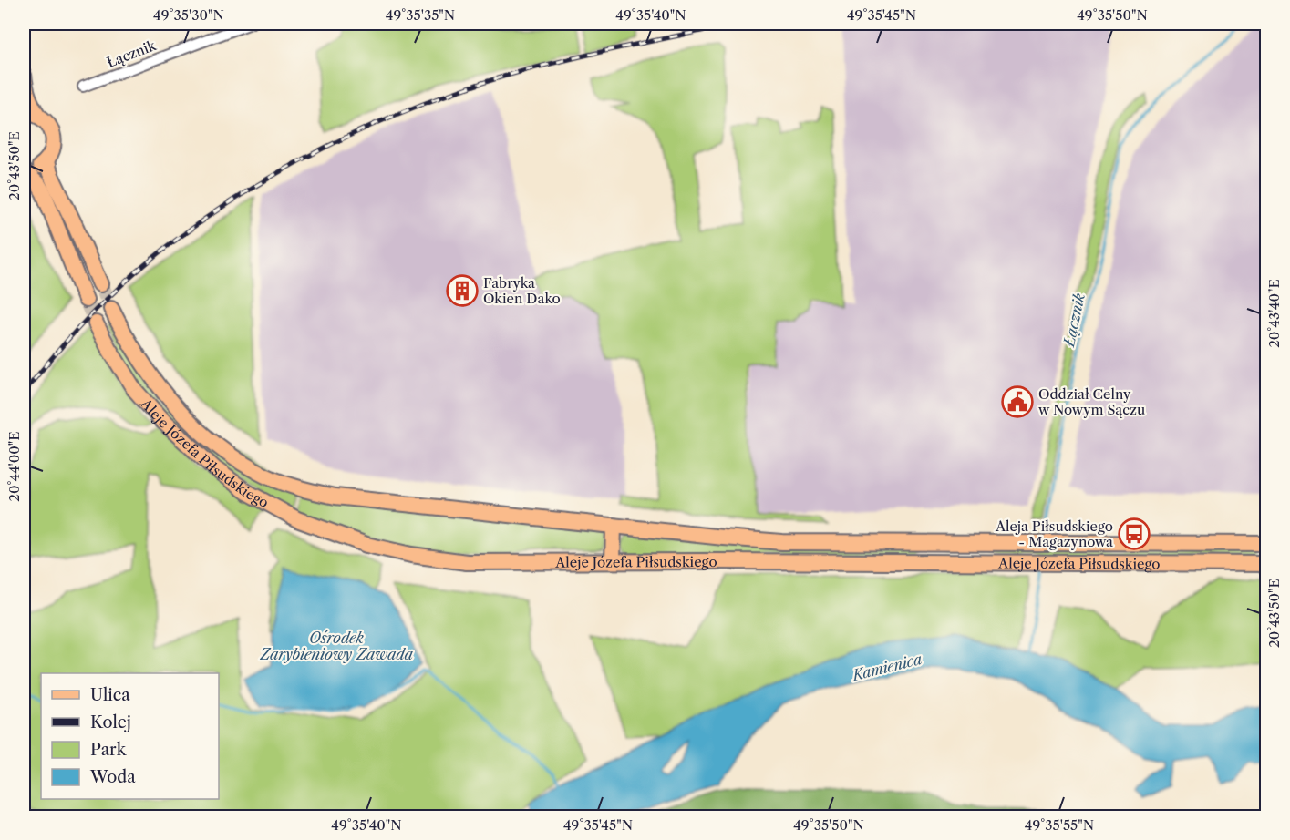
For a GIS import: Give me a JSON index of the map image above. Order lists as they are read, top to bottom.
{
  "streets": {
    "main road": ["Aleje Józefa Piłsudskiego"],
    "street": ["Łącznik"]
  },
  "water": ["Łącznik", "Ośrodek Zarybieniowy Zawada", "Kamienica"],
  "places": {
    "building": ["Fabryka Okien Dako"],
    "public building": ["Oddział Celny w Nowym Sączu"],
    "bus stop": ["Aleja Piłsudskiego - Magazynowa"]
  },
  "legend": [
    "Ulica",
    "Kolej",
    "Park",
    "Woda"
  ],
  "coordinates": [
    "49°35'30\"N",
    "49°35'35\"N",
    "49°35'40\"N",
    "49°35'45\"N",
    "49°35'50\"N",
    "20°43'50\"E",
    "20°43'40\"E",
    "20°44'00\"E",
    "49°35'55\"N"
  ]
}
